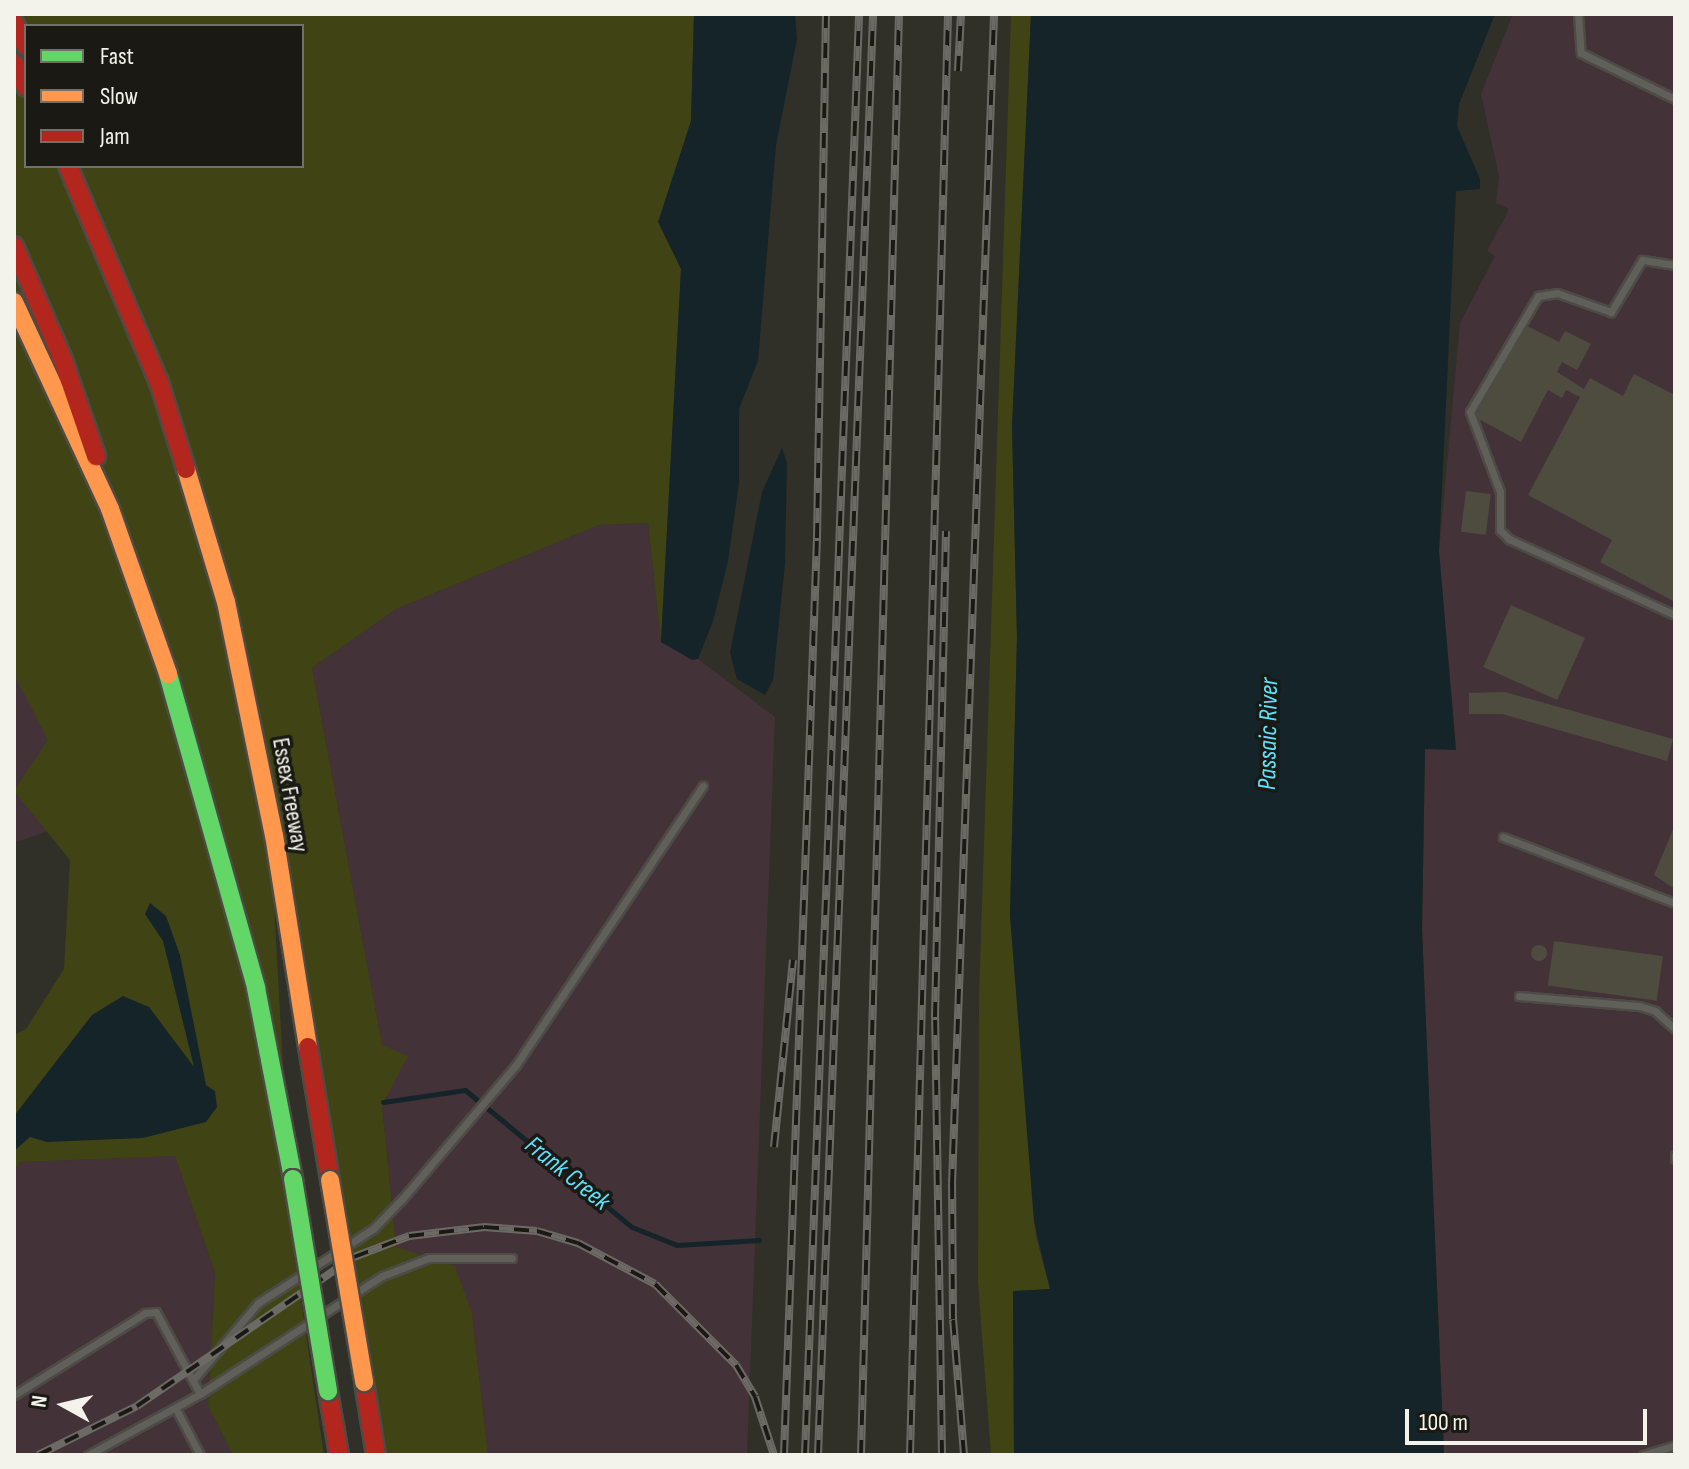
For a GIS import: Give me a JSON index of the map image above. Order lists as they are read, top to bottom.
{
  "streets": {
    "highway": ["Essex Freeway"]
  },
  "water": ["Passaic River", "Frank Creek"],
  "legend": ["Fast", "Slow", "Jam"],
  "scale_bar": "100 m",
  "north": "left"
}
